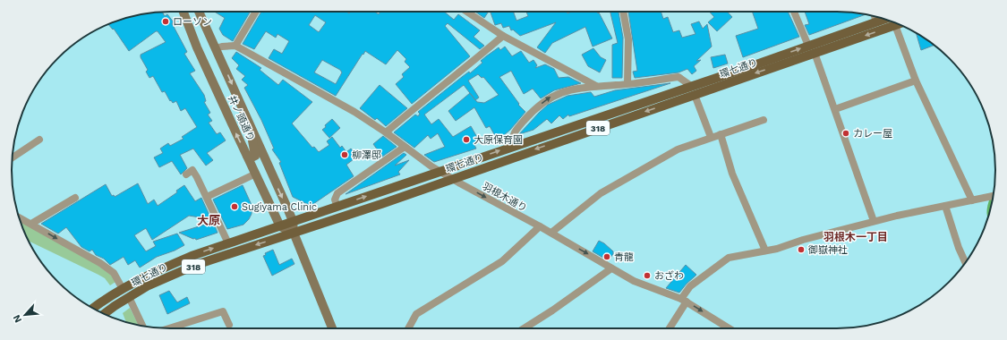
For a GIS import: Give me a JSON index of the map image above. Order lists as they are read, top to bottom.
{
  "streets": {
    "main road": ["環七通り", "井ノ頭通り", "318"],
    "street": ["羽根木通り"]
  },
  "crossings": [
    ["環七通り", "井ノ頭通り"],
    ["環七通り", "羽根木通り"]
  ],
  "one_way": ["羽根木通り"],
  "districts": ["大原", "羽根木一丁目"],
  "places": [
    "ローソン",
    "カレー屋",
    "大原保育園",
    "柳澤邸",
    "Sugiyama Clinic",
    "御嶽神社",
    "青龍",
    "おざわ"
  ],
  "north": "bottom left"
}
